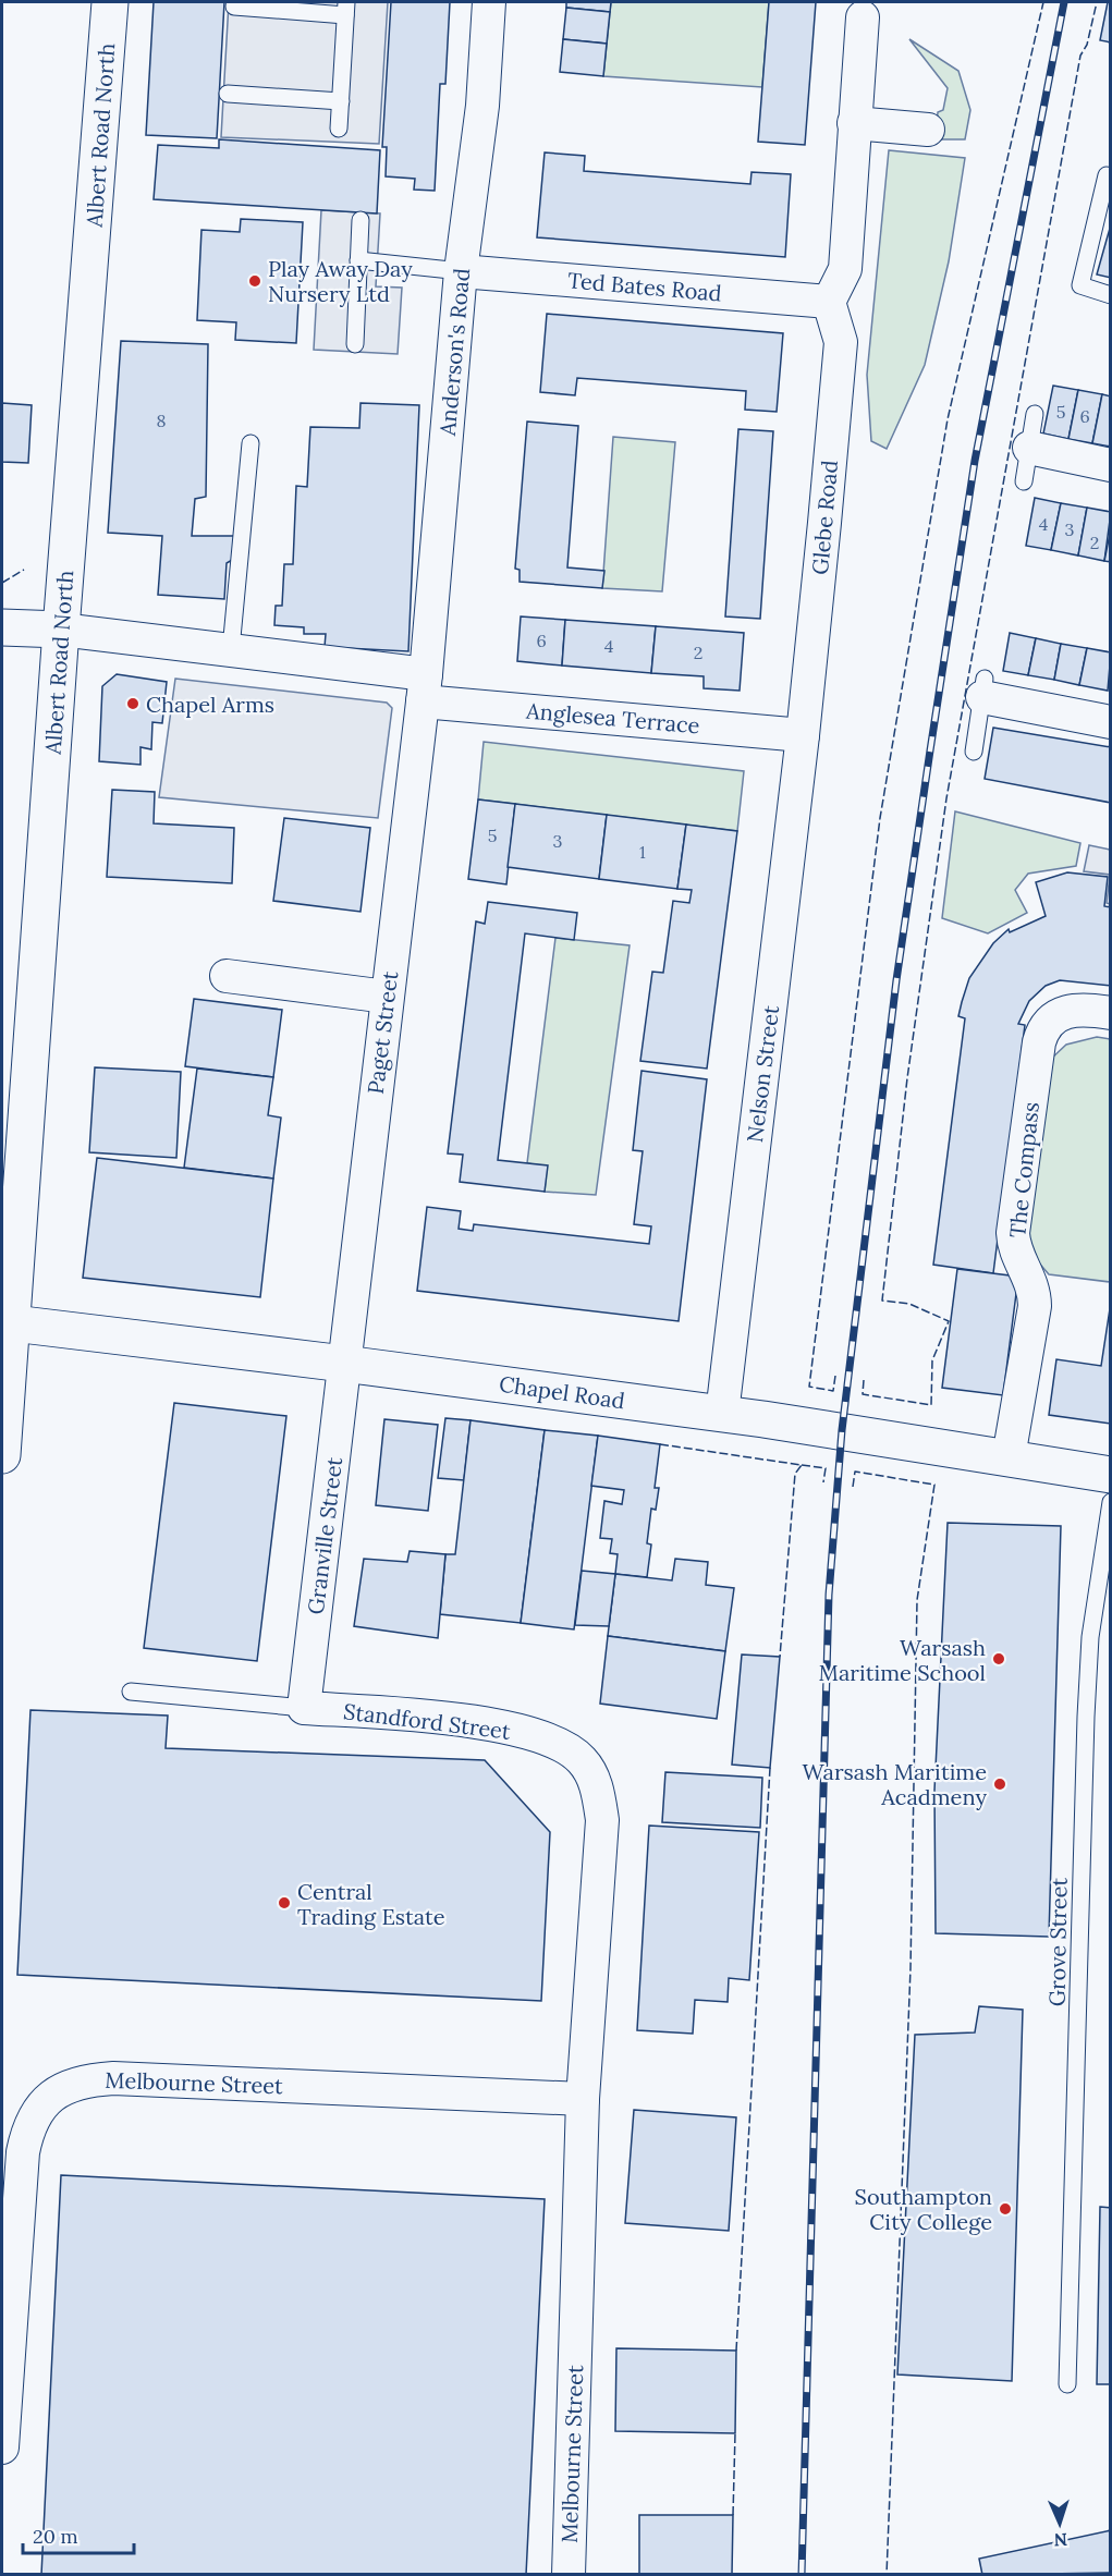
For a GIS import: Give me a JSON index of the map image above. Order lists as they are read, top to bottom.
{
  "streets": {
    "main road": ["Albert Road North", "Chapel Road"],
    "street": [
      "Ted Bates Road",
      "Anderson's Road",
      "Glebe Road",
      "Anglesea Terrace",
      "Paget Street",
      "Nelson Street",
      "The Compass",
      "Granville Street",
      "Standford Street",
      "Melbourne Street"
    ],
    "lane": ["Grove Street"]
  },
  "crossings": [
    ["Albert Road North", "Anglesea Terrace"],
    ["Albert Road North", "Chapel Road"],
    ["Ted Bates Road", "Anderson's Road"],
    ["Ted Bates Road", "Glebe Road"],
    ["Anderson's Road", "Anglesea Terrace"],
    ["Anderson's Road", "Paget Street"],
    ["Glebe Road", "Anglesea Terrace"],
    ["Glebe Road", "Nelson Street"],
    ["Anglesea Terrace", "Paget Street"],
    ["Anglesea Terrace", "Nelson Street"],
    ["Paget Street", "Chapel Road"],
    ["Paget Street", "Granville Street"],
    ["Nelson Street", "Chapel Road"],
    ["The Compass", "Chapel Road"],
    ["Chapel Road", "Granville Street"],
    ["Granville Street", "Standford Street"],
    ["Standford Street", "Melbourne Street"]
  ],
  "places": [
    "Play Away Day Nursery Ltd",
    "Chapel Arms",
    "Warsash Maritime School",
    "Warsash Maritime Acadmeny",
    "Central Trading Estate",
    "Southampton City College"
  ],
  "house_numbers": [
    "5",
    "6",
    "8",
    "4",
    "3",
    "2",
    "6",
    "4",
    "2",
    "5",
    "3",
    "1"
  ],
  "scale_bar": "20 m",
  "north": "bottom"
}
